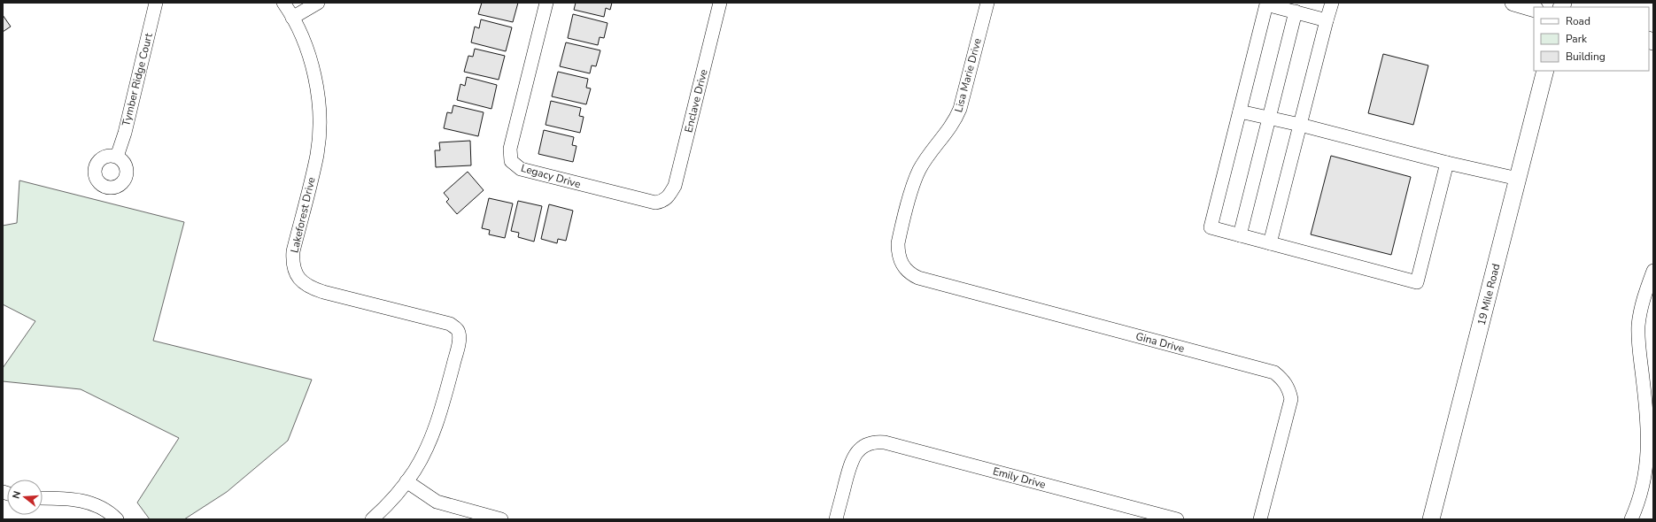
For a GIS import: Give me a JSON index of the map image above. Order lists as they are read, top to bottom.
{
  "streets": {
    "main road": ["19 Mile Road"],
    "street": [
      "Lisa Marie Drive",
      "Tymber Ridge Court",
      "Enclave Drive",
      "Legacy Drive",
      "Lakeforest Drive",
      "Gina Drive",
      "Emily Drive"
    ]
  },
  "crossings": [
    ["Lisa Marie Drive", "Gina Drive"],
    ["Enclave Drive", "Legacy Drive"]
  ],
  "legend": ["Road", "Park", "Building"],
  "north": "left"
}
